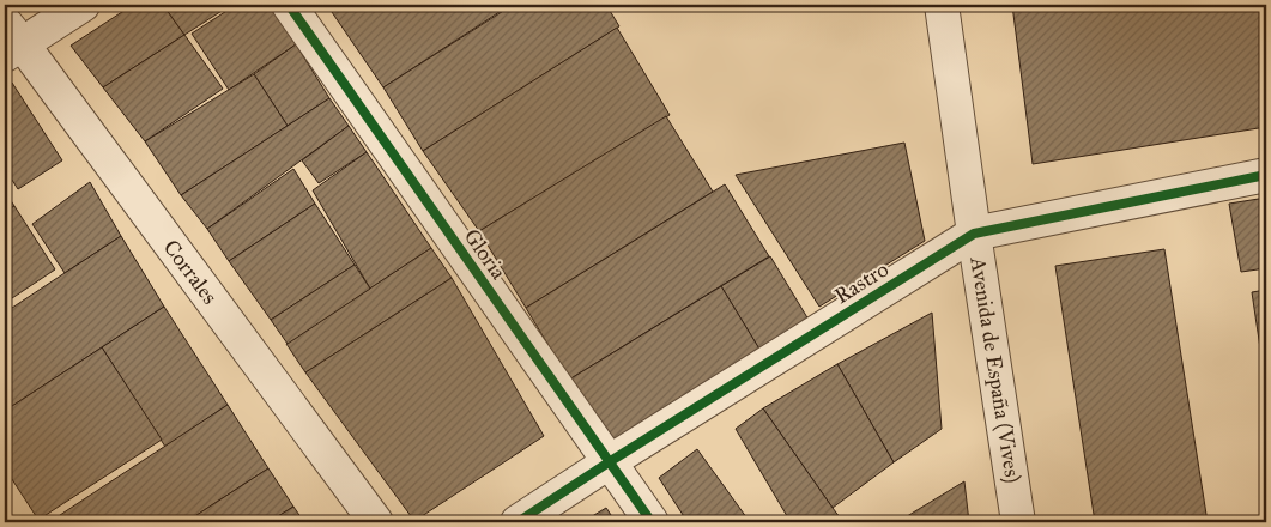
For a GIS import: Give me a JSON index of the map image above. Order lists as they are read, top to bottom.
{
  "streets": {
    "street": [
      "Gloria",
      "Corrales",
      "Rastro",
      "Avenida de España (Vives)"
    ]
  },
  "crossings": [
    ["Gloria", "Rastro"],
    ["Rastro", "Avenida de España (Vives)"]
  ]
}
